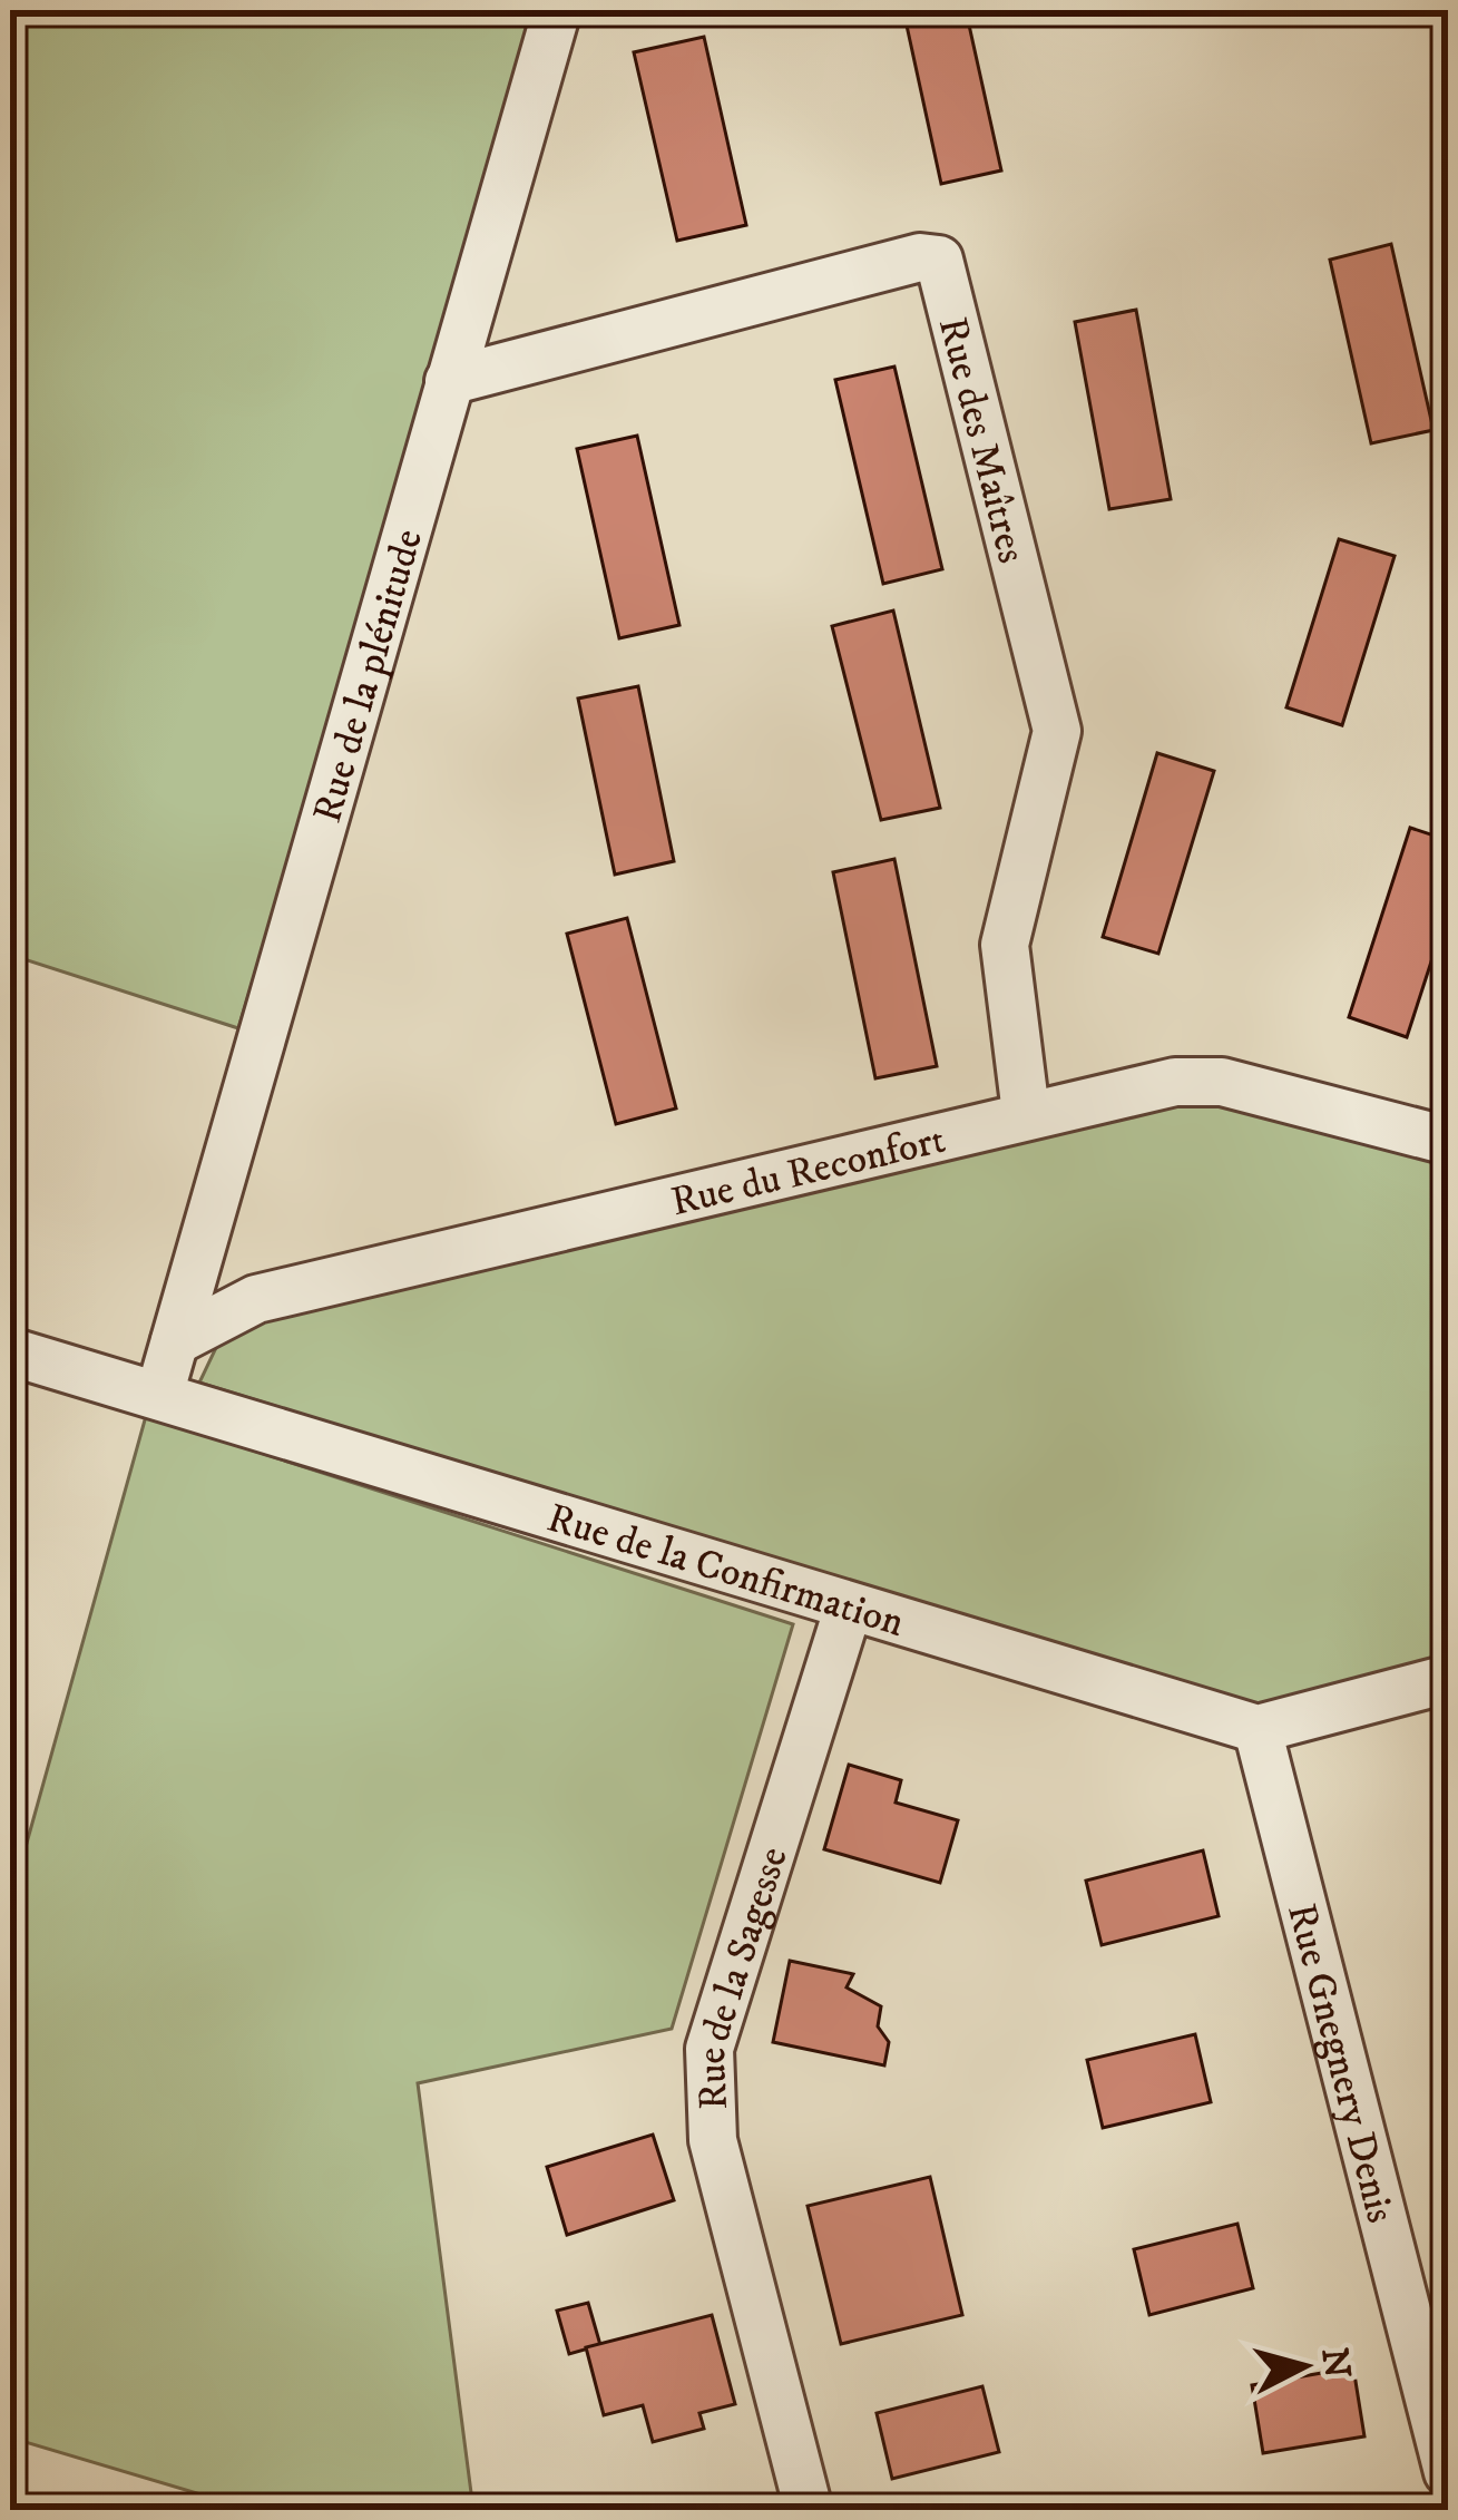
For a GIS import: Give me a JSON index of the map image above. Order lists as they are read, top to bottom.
{
  "streets": {
    "street": [
      "Rue des Maîtres",
      "Rue de la plénitude",
      "Rue du Reconfort",
      "Rue de la Confirmation",
      "Rue de la Sagesse",
      "Rue Gnegnery Denis"
    ]
  },
  "crossings": [
    ["Rue des Maîtres", "Rue de la plénitude"],
    ["Rue des Maîtres", "Rue du Reconfort"],
    ["Rue de la plénitude", "Rue du Reconfort"],
    ["Rue de la plénitude", "Rue de la Confirmation"],
    ["Rue de la Confirmation", "Rue de la Sagesse"],
    ["Rue de la Confirmation", "Rue Gnegnery Denis"]
  ],
  "north": "right"
}
